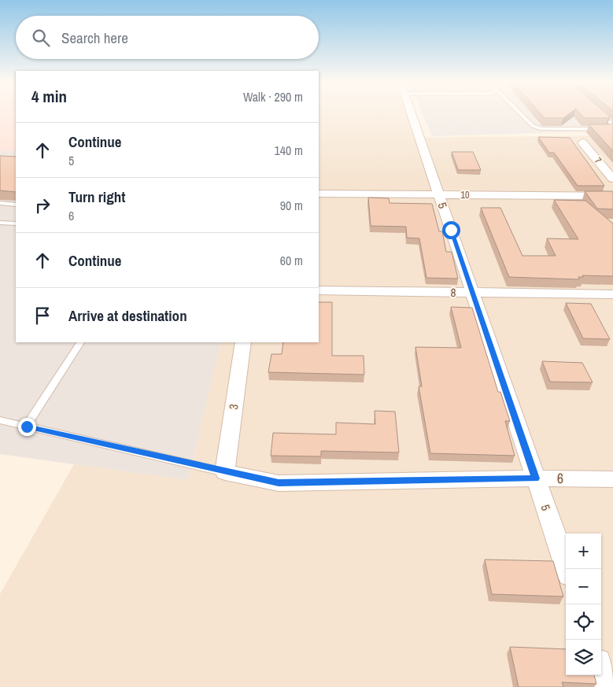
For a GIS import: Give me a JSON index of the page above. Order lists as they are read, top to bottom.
{
  "streets": {
    "street": [
      "7",
      "10",
      "5",
      "8",
      "3",
      "6"
    ]
  },
  "crossings": [
    ["10", "5"],
    ["5", "8"],
    ["5", "6"],
    ["3", "6"]
  ],
  "page": {
    "search": "Search here",
    "heading": ["4 min", "Walk · 290 m"],
    "list": [
      ["Continue", "5", "140 m"],
      ["Turn right", "6", "90 m"],
      ["Continue", "60 m"],
      "Arrive at destination"
    ],
    "map_buttons": ["+", "−"]
  }
}
